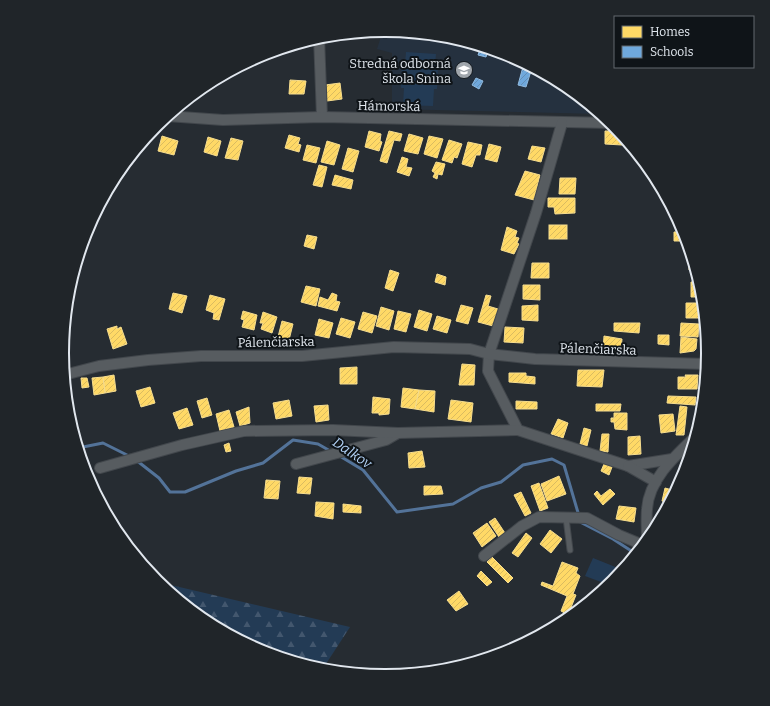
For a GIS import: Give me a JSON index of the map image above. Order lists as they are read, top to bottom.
{
  "streets": {
    "street": ["Hámorská", "Pálenčiarska"]
  },
  "water": ["Dalkov"],
  "places": {
    "school or university": ["Stredná odborná škola Snina"]
  },
  "legend": ["Homes", "Schools"]
}
